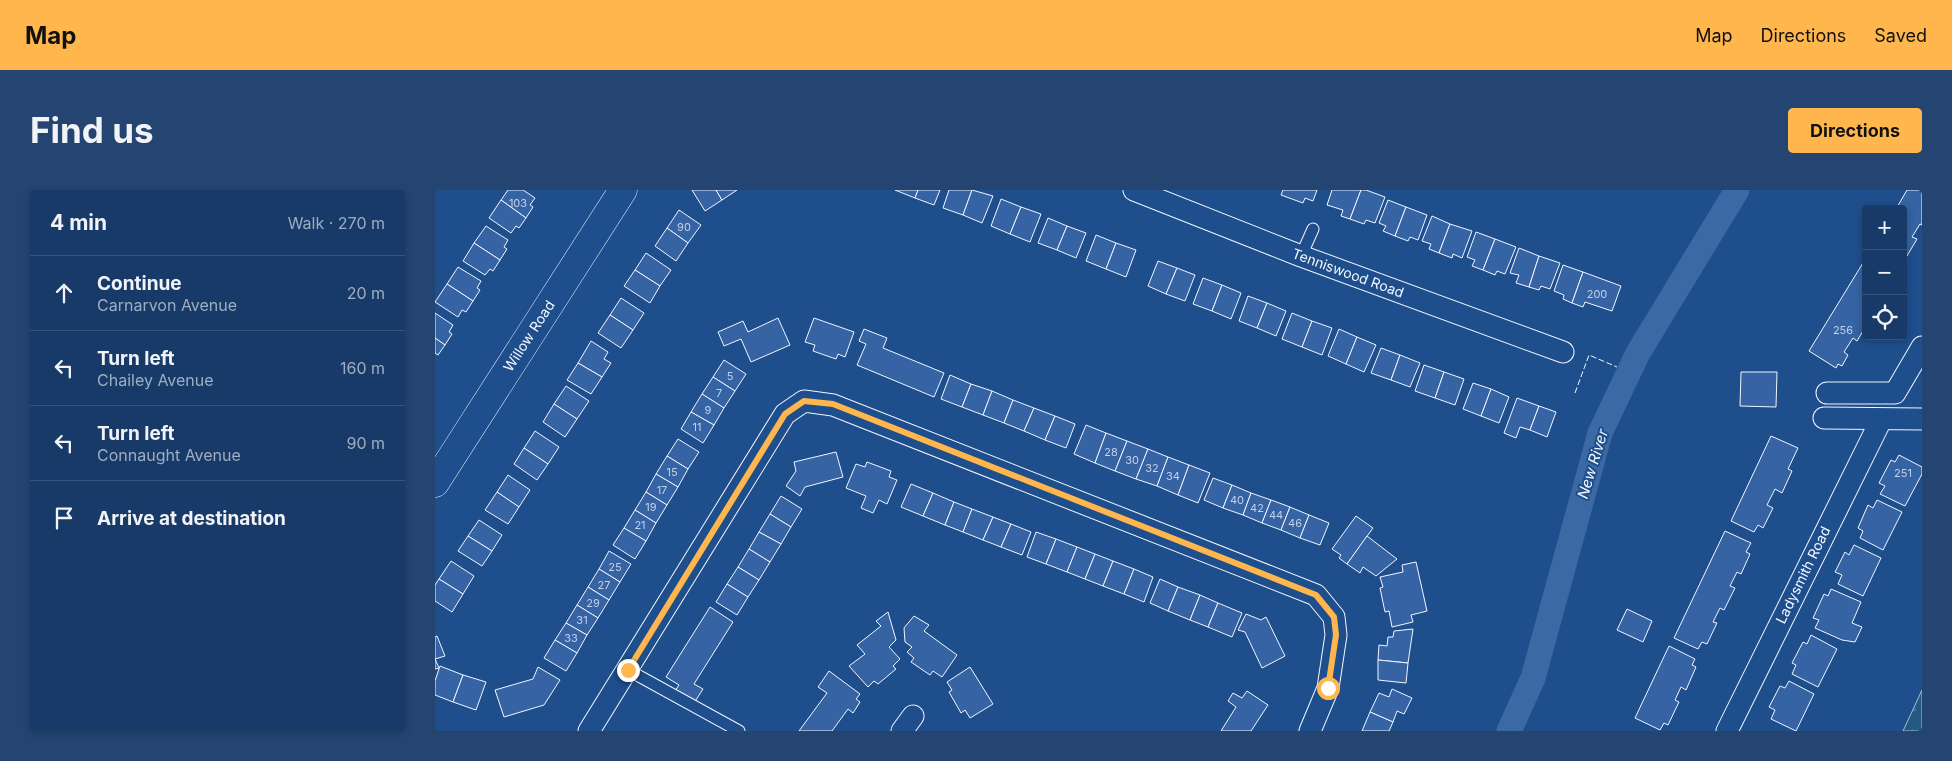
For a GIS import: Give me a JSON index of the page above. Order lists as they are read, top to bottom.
{
  "streets": {
    "street": ["Tenniswood Road", "Willow Road", "Ladysmith Road"]
  },
  "water": ["New River"],
  "house_numbers": [
    "103",
    "90",
    "200",
    "256",
    "5",
    "7",
    "9",
    "11",
    "28",
    "30",
    "32",
    "15",
    "251",
    "34",
    "17",
    "40",
    "19",
    "42",
    "44",
    "46",
    "21",
    "25",
    "27",
    "29",
    "31",
    "33"
  ],
  "page": {
    "header": "Map",
    "nav": ["Map", "Directions", "Saved"],
    "buttons": "Directions",
    "title": "Find us",
    "heading": ["4 min", "Walk · 270 m"],
    "map_buttons": ["+", "−"],
    "list": [
      ["Continue", "Carnarvon Avenue", "20 m"],
      ["Turn left", "Chailey Avenue", "160 m"],
      ["Turn left", "Connaught Avenue", "90 m"],
      "Arrive at destination"
    ]
  }
}
